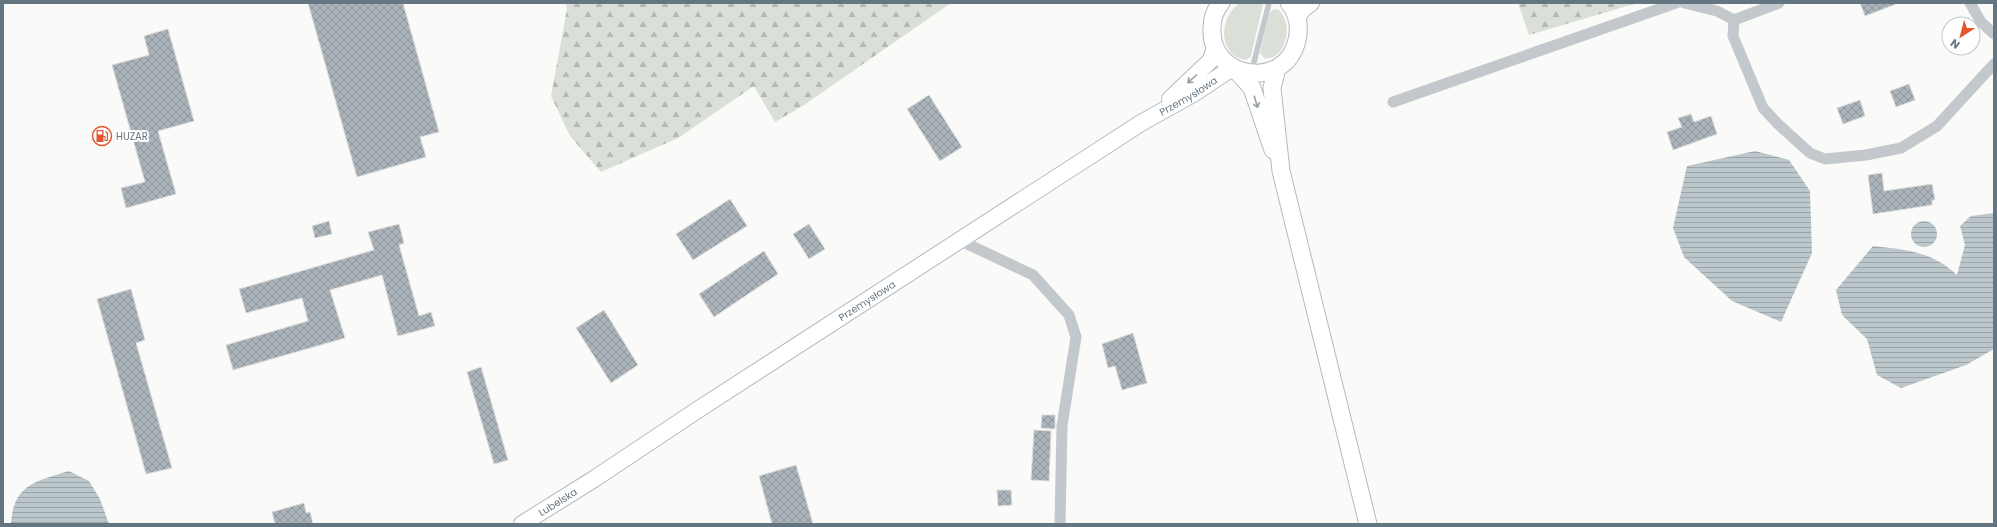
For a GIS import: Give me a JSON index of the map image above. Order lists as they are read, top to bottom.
{
  "streets": {
    "street": ["Przemysłowa", "Lubelska"]
  },
  "crossings": [
    ["Przemysłowa", "Lubelska"]
  ],
  "places": {
    "fuel station": ["HUZAR"]
  },
  "north": "bottom left"
}
